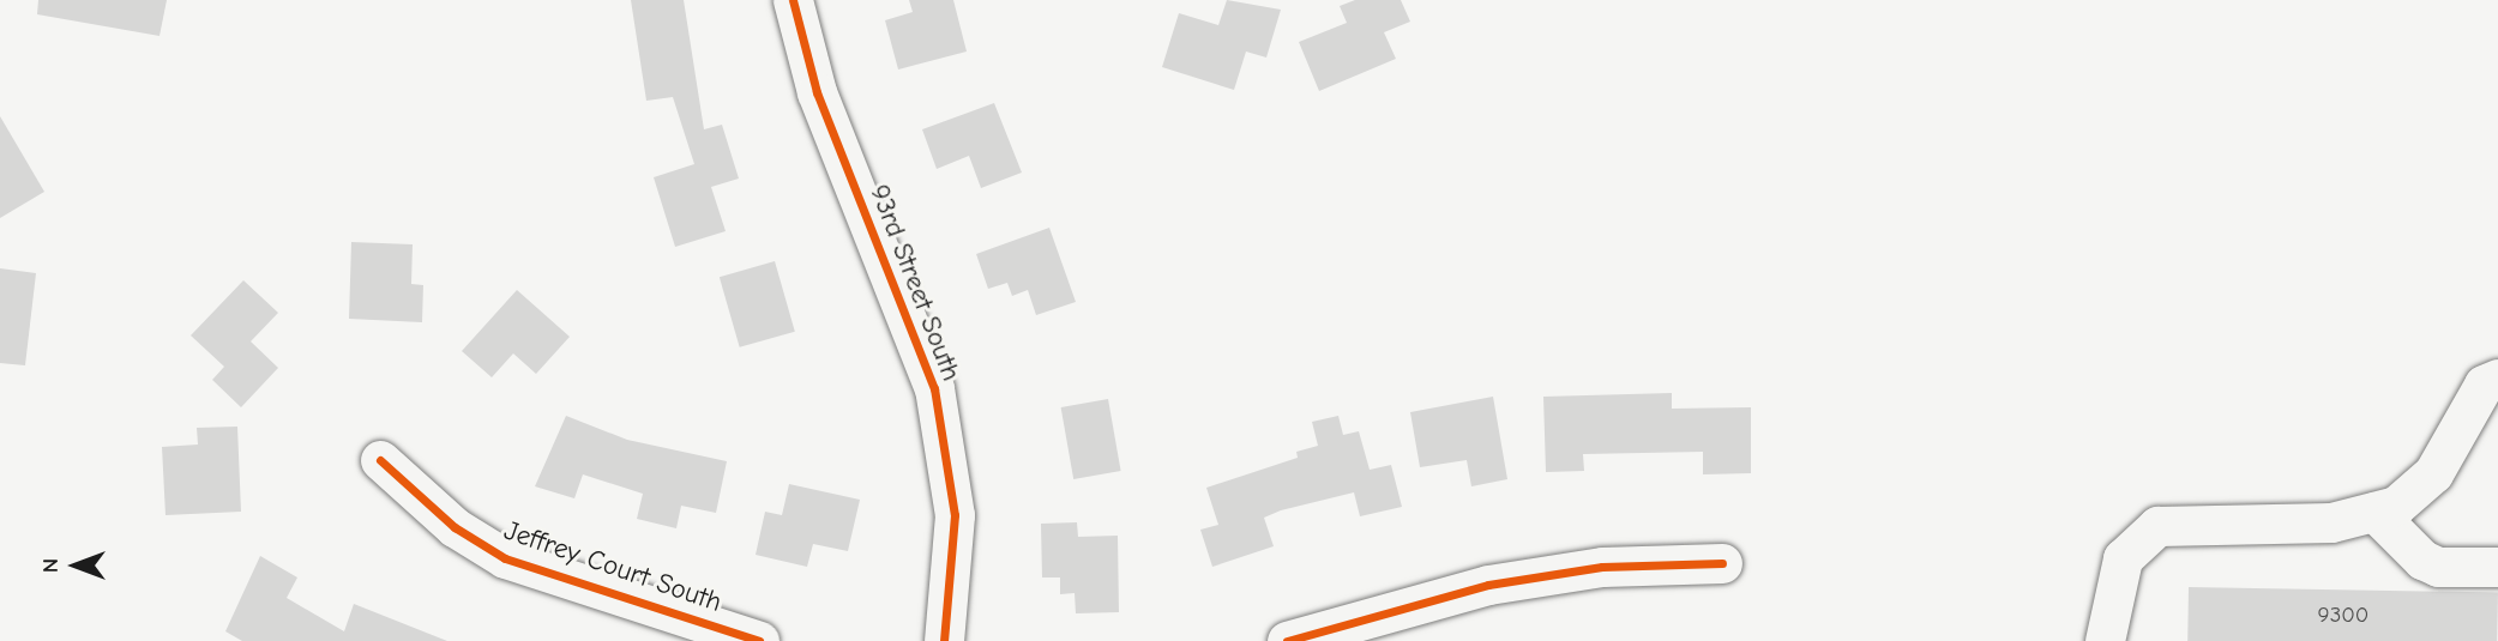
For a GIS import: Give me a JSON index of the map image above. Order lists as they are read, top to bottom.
{
  "streets": {
    "street": ["93rd Street South", "Jeffrey Court South"]
  },
  "house_numbers": ["9300"],
  "north": "left"
}
